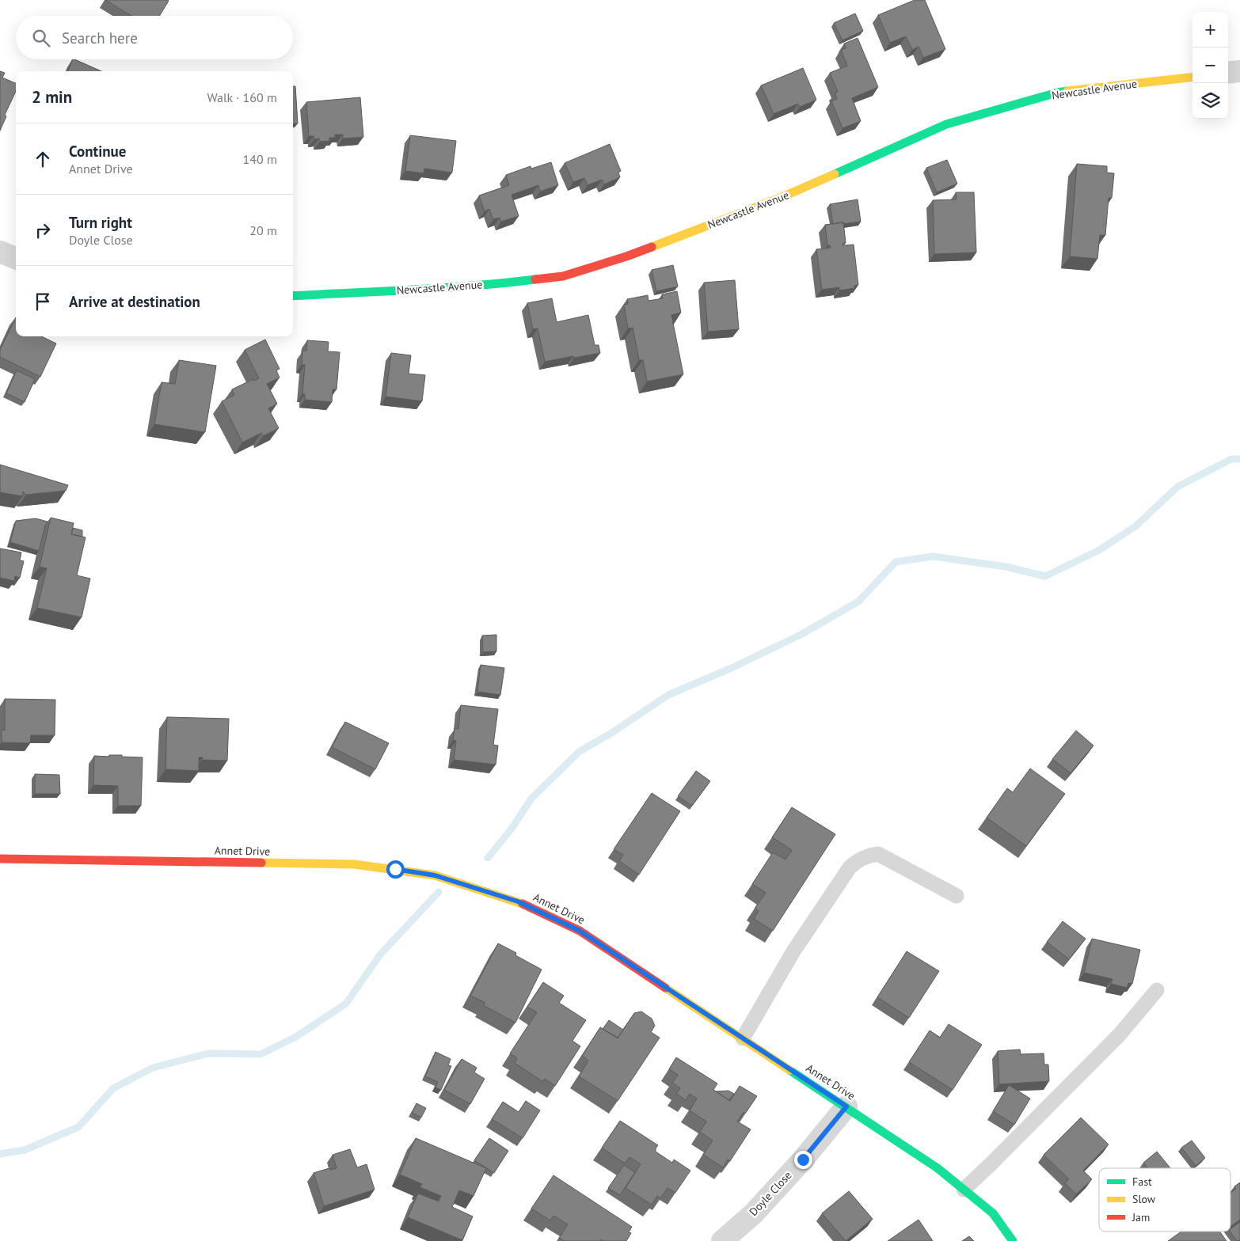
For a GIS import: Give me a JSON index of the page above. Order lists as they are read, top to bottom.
{
  "streets": {
    "street": ["Newcastle Avenue", "Annet Drive", "Doyle Close"]
  },
  "crossings": [
    ["Annet Drive", "Doyle Close"]
  ],
  "legend": ["Fast", "Slow", "Jam"],
  "page": {
    "map_buttons": ["+", "−"],
    "search": "Search here",
    "heading": ["2 min", "Walk · 160 m"],
    "list": [
      ["Continue", "Annet Drive", "140 m"],
      ["Turn right", "Doyle Close", "20 m"],
      "Arrive at destination"
    ]
  }
}
